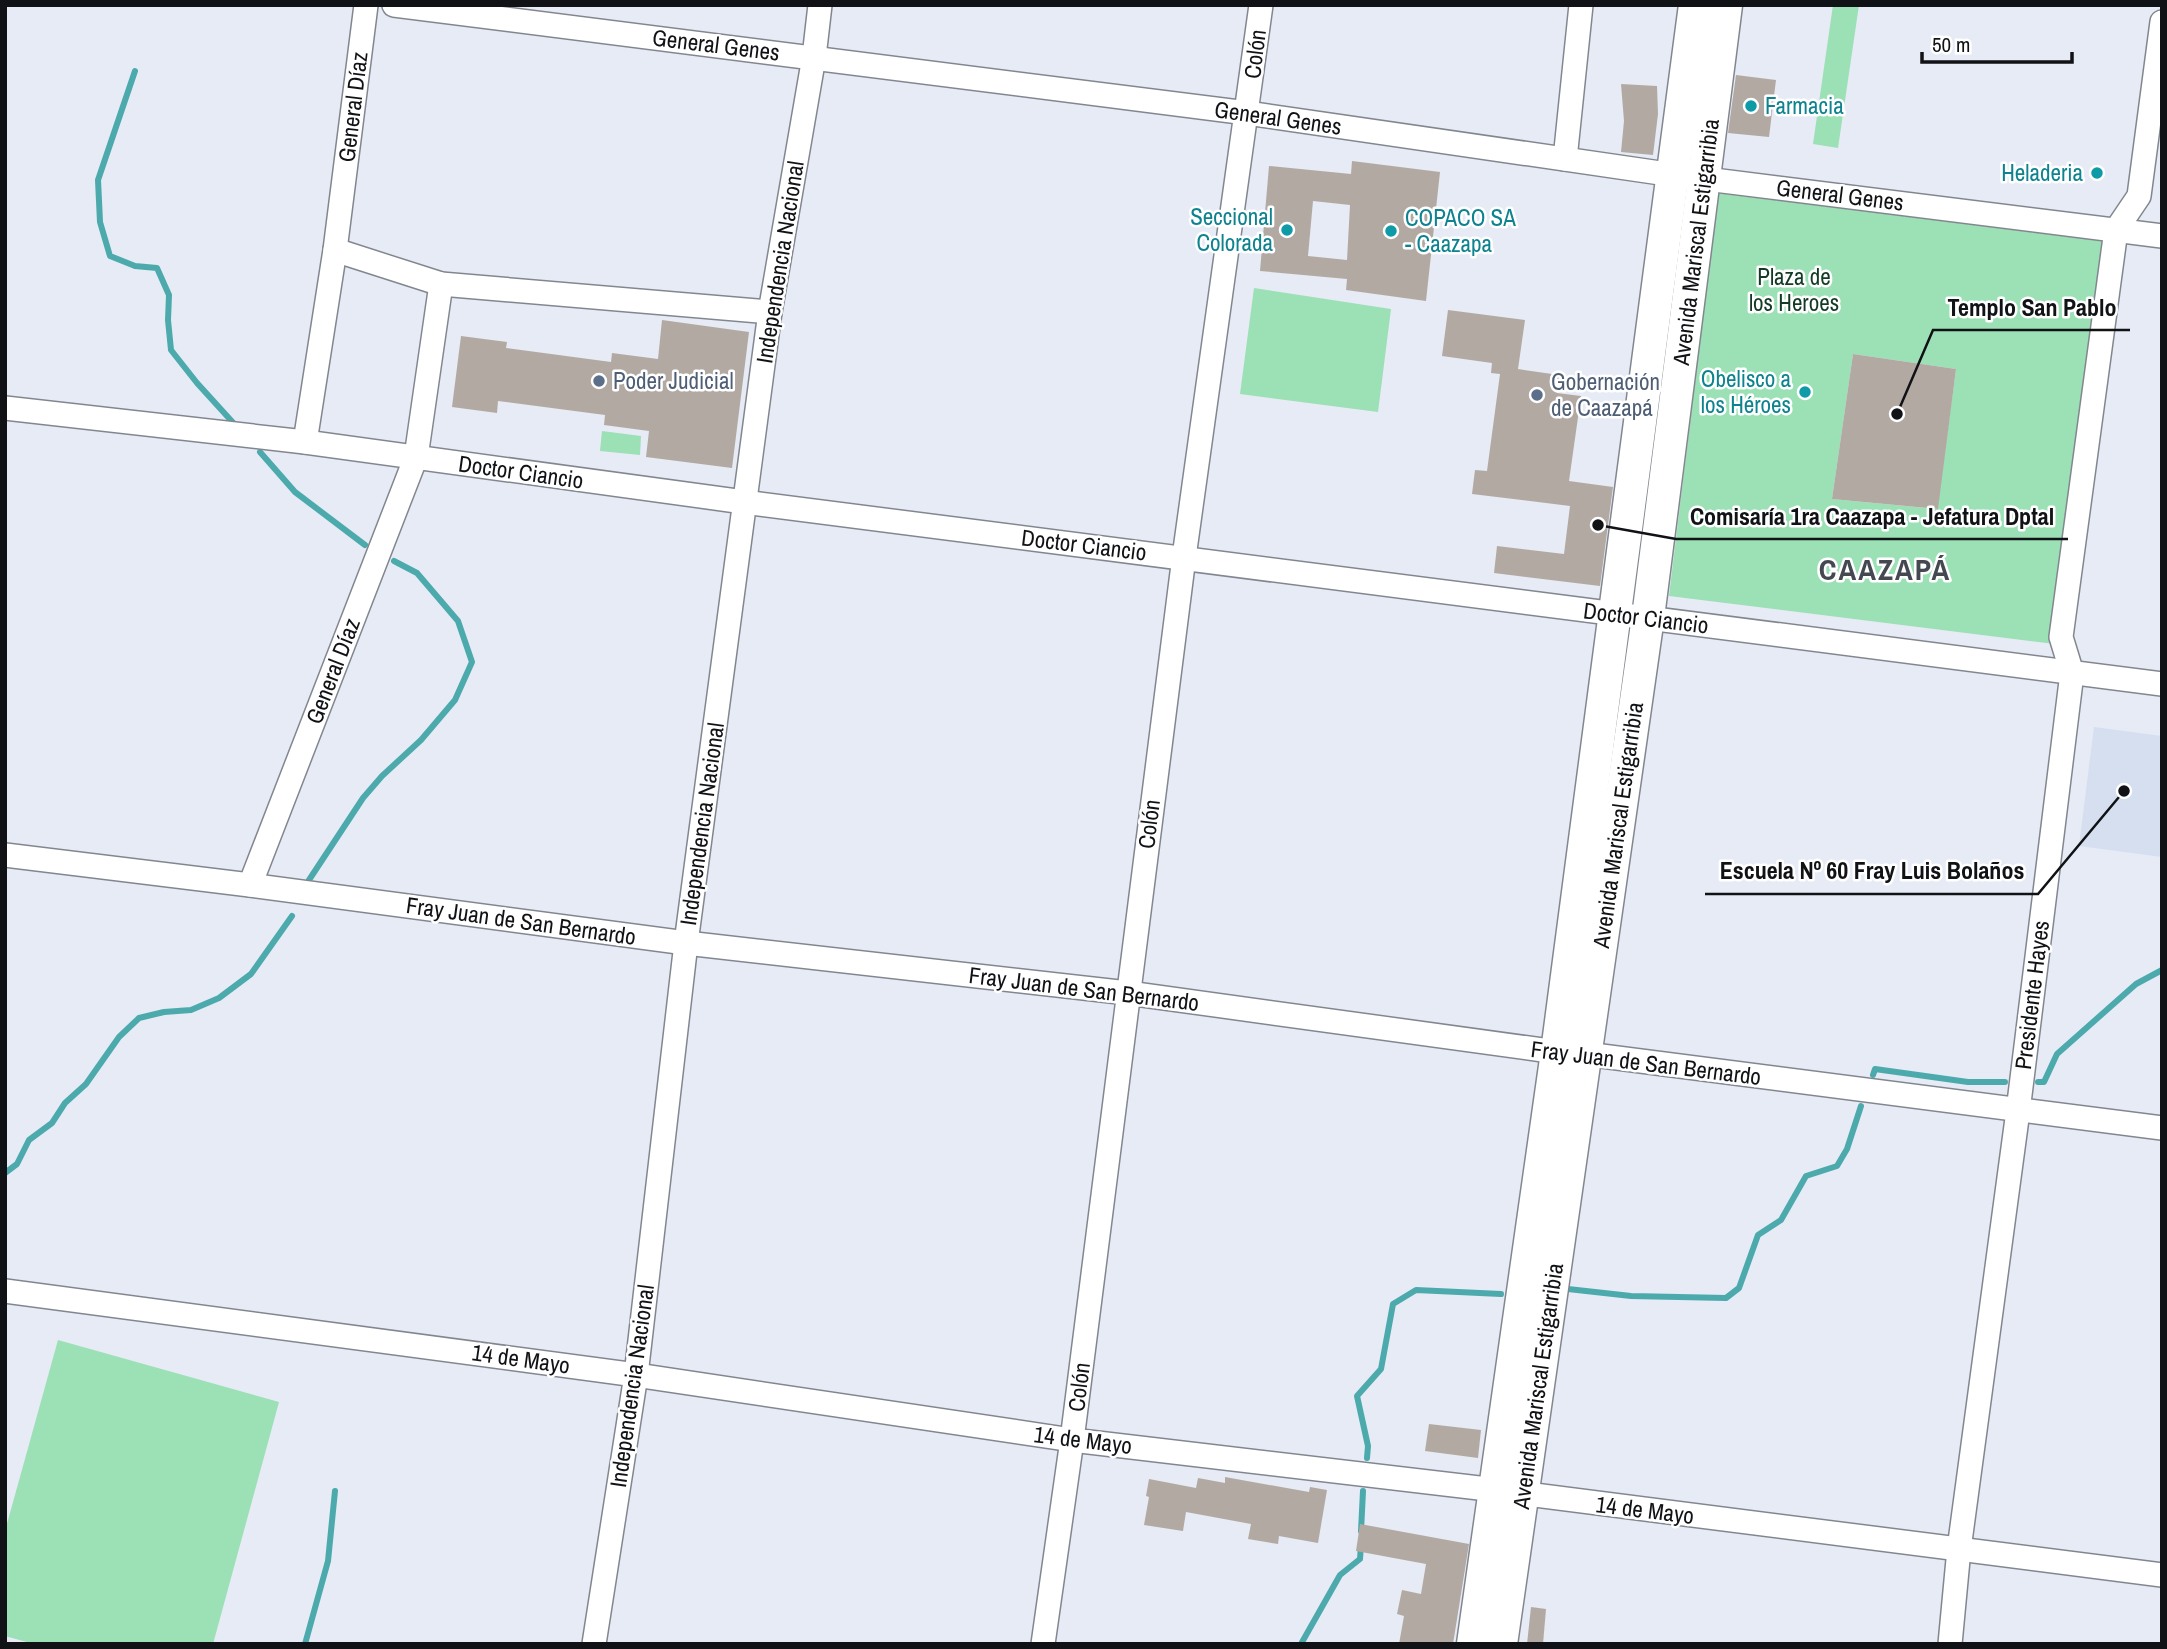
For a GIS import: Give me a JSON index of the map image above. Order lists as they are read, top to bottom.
{
  "streets": {
    "main road": ["Avenida Mariscal Estigarribia"],
    "street": [
      "General Genes",
      "Colón",
      "General Díaz",
      "Independencia Nacional",
      "Doctor Ciancio",
      "Fray Juan de San Bernardo",
      "Presidente Hayes",
      "14 de Mayo"
    ]
  },
  "crossings": [
    ["General Genes", "Colón"],
    ["General Genes", "Avenida Mariscal Estigarribia"],
    ["General Genes", "Independencia Nacional"],
    ["General Genes", "Presidente Hayes"],
    ["Colón", "Doctor Ciancio"],
    ["Colón", "Fray Juan de San Bernardo"],
    ["Colón", "14 de Mayo"],
    ["General Díaz", "Doctor Ciancio"],
    ["General Díaz", "Fray Juan de San Bernardo"],
    ["Avenida Mariscal Estigarribia", "Doctor Ciancio"],
    ["Avenida Mariscal Estigarribia", "Fray Juan de San Bernardo"],
    ["Avenida Mariscal Estigarribia", "14 de Mayo"],
    ["Independencia Nacional", "Doctor Ciancio"],
    ["Independencia Nacional", "Fray Juan de San Bernardo"],
    ["Independencia Nacional", "14 de Mayo"],
    ["Doctor Ciancio", "Presidente Hayes"],
    ["Fray Juan de San Bernardo", "Presidente Hayes"],
    ["Presidente Hayes", "14 de Mayo"]
  ],
  "districts": ["CAAZAPÁ"],
  "parks": ["Plaza de los Heroes"],
  "places": [
    "Farmacia",
    "Heladeria",
    "Seccional Colorada",
    "COPACO SA - Caazapa",
    "Poder Judicial",
    "Obelisco a los Héroes",
    "Gobernación de Caazapá",
    "Templo San Pablo",
    "Comisaría 1ra Caazapa - Jefatura Dptal",
    "Escuela Nº 60 Fray Luis Bolaños"
  ],
  "scale_bar": "50 m"
}
